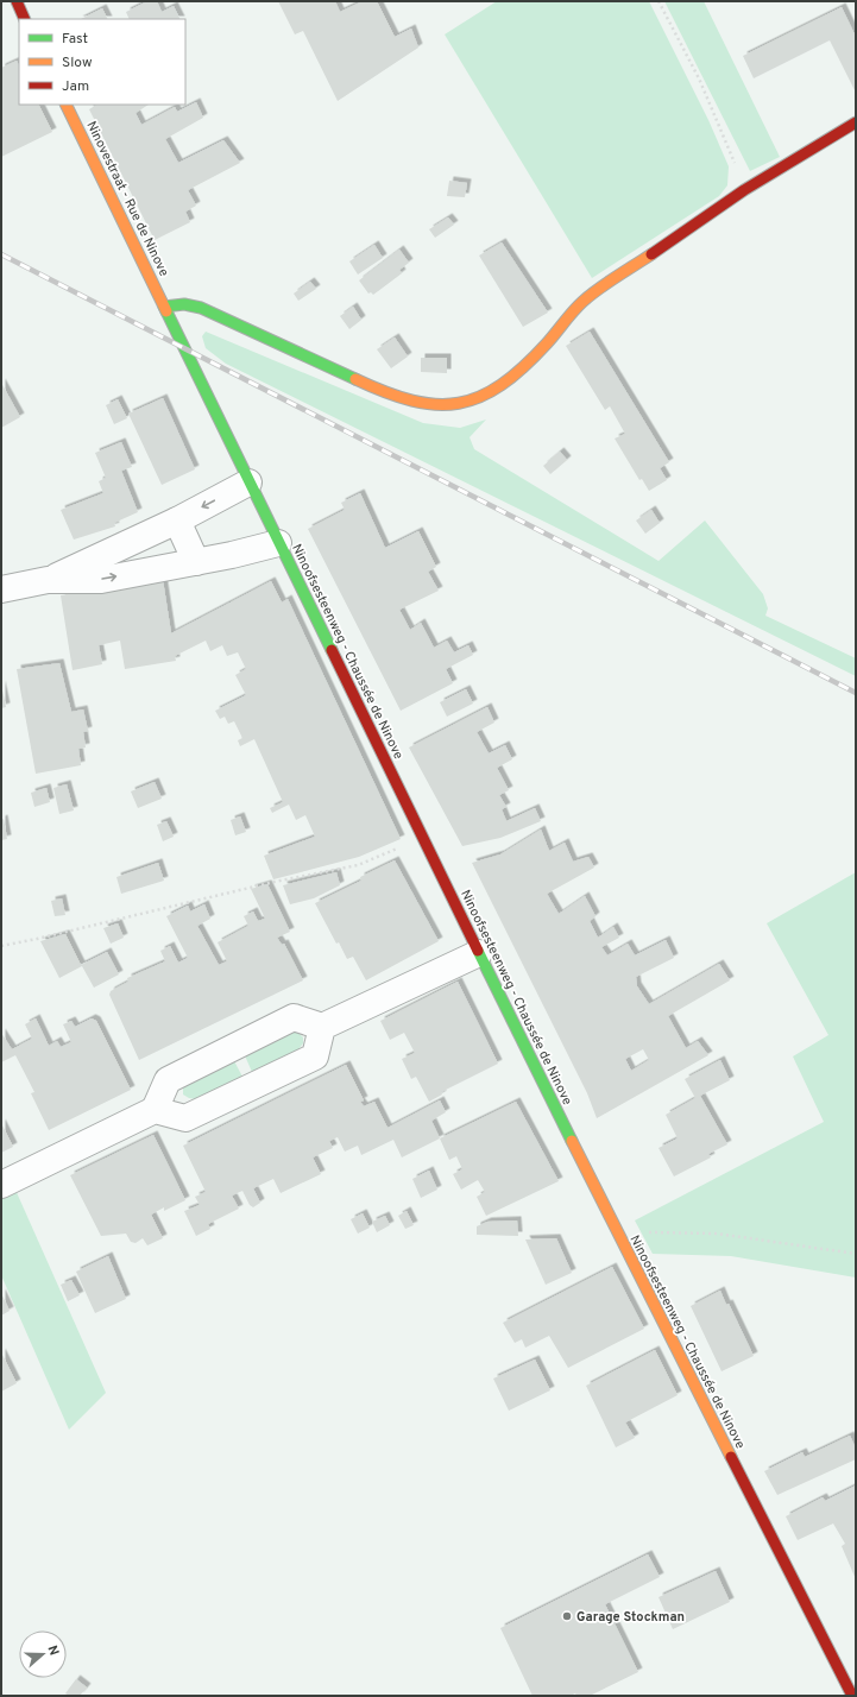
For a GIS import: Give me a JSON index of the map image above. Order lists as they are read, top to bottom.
{
  "streets": {
    "main road": ["Ninovestraat - Rue de Ninove", "Ninoofsesteenweg - Chaussée de Ninove"]
  },
  "crossings": [
    ["Ninovestraat - Rue de Ninove", "Ninoofsesteenweg - Chaussée de Ninove"]
  ],
  "places": ["Garage Stockman"],
  "legend": ["Fast", "Slow", "Jam"],
  "north": "right"
}
